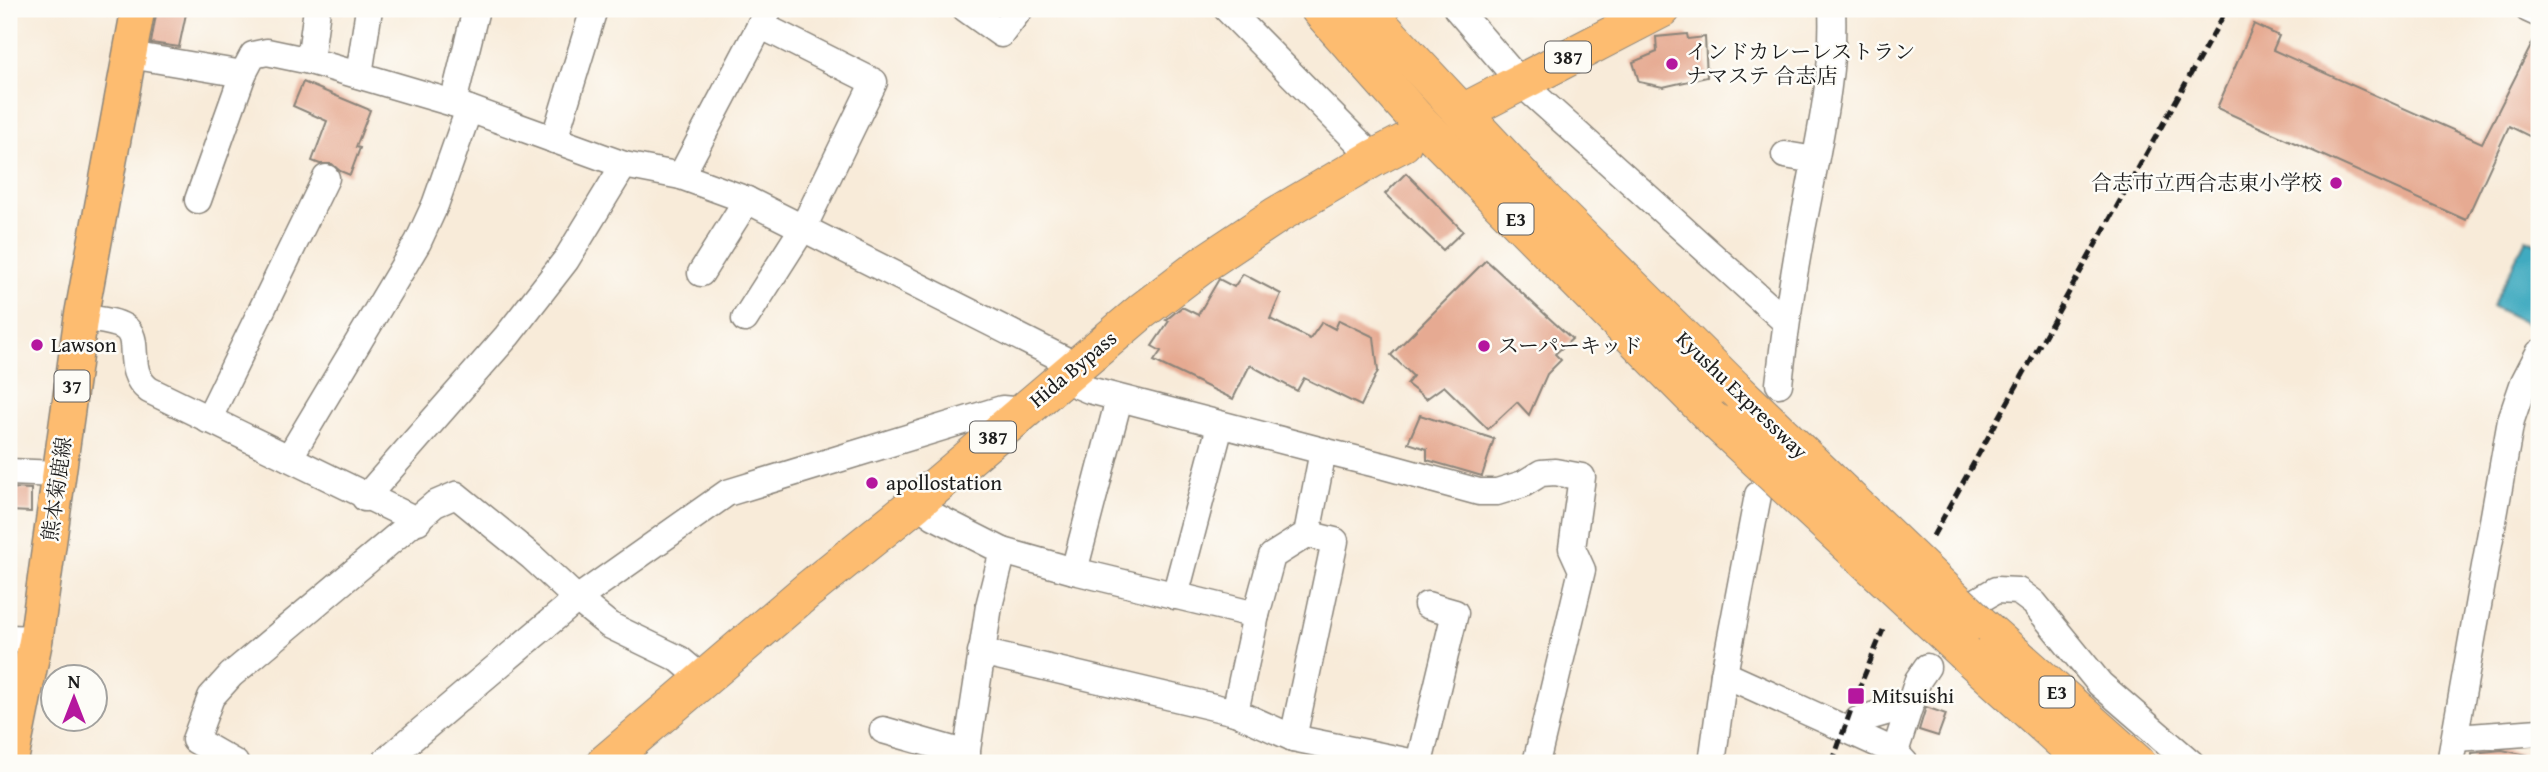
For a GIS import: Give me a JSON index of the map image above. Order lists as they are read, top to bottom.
{
  "streets": {
    "highway": [
      "387",
      "E3",
      "Hida Bypass",
      "Kyushu Expressway"
    ],
    "main road": ["37", "熊本菊鹿線"]
  },
  "places": {
    "other": [
      "インドカレーレストラン ナマステ 合志店",
      "合志市立西合志東小学校",
      "Lawson",
      "スーパーキッド",
      "apollostation"
    ],
    "transit": ["Mitsuishi"]
  },
  "north": "top"
}
